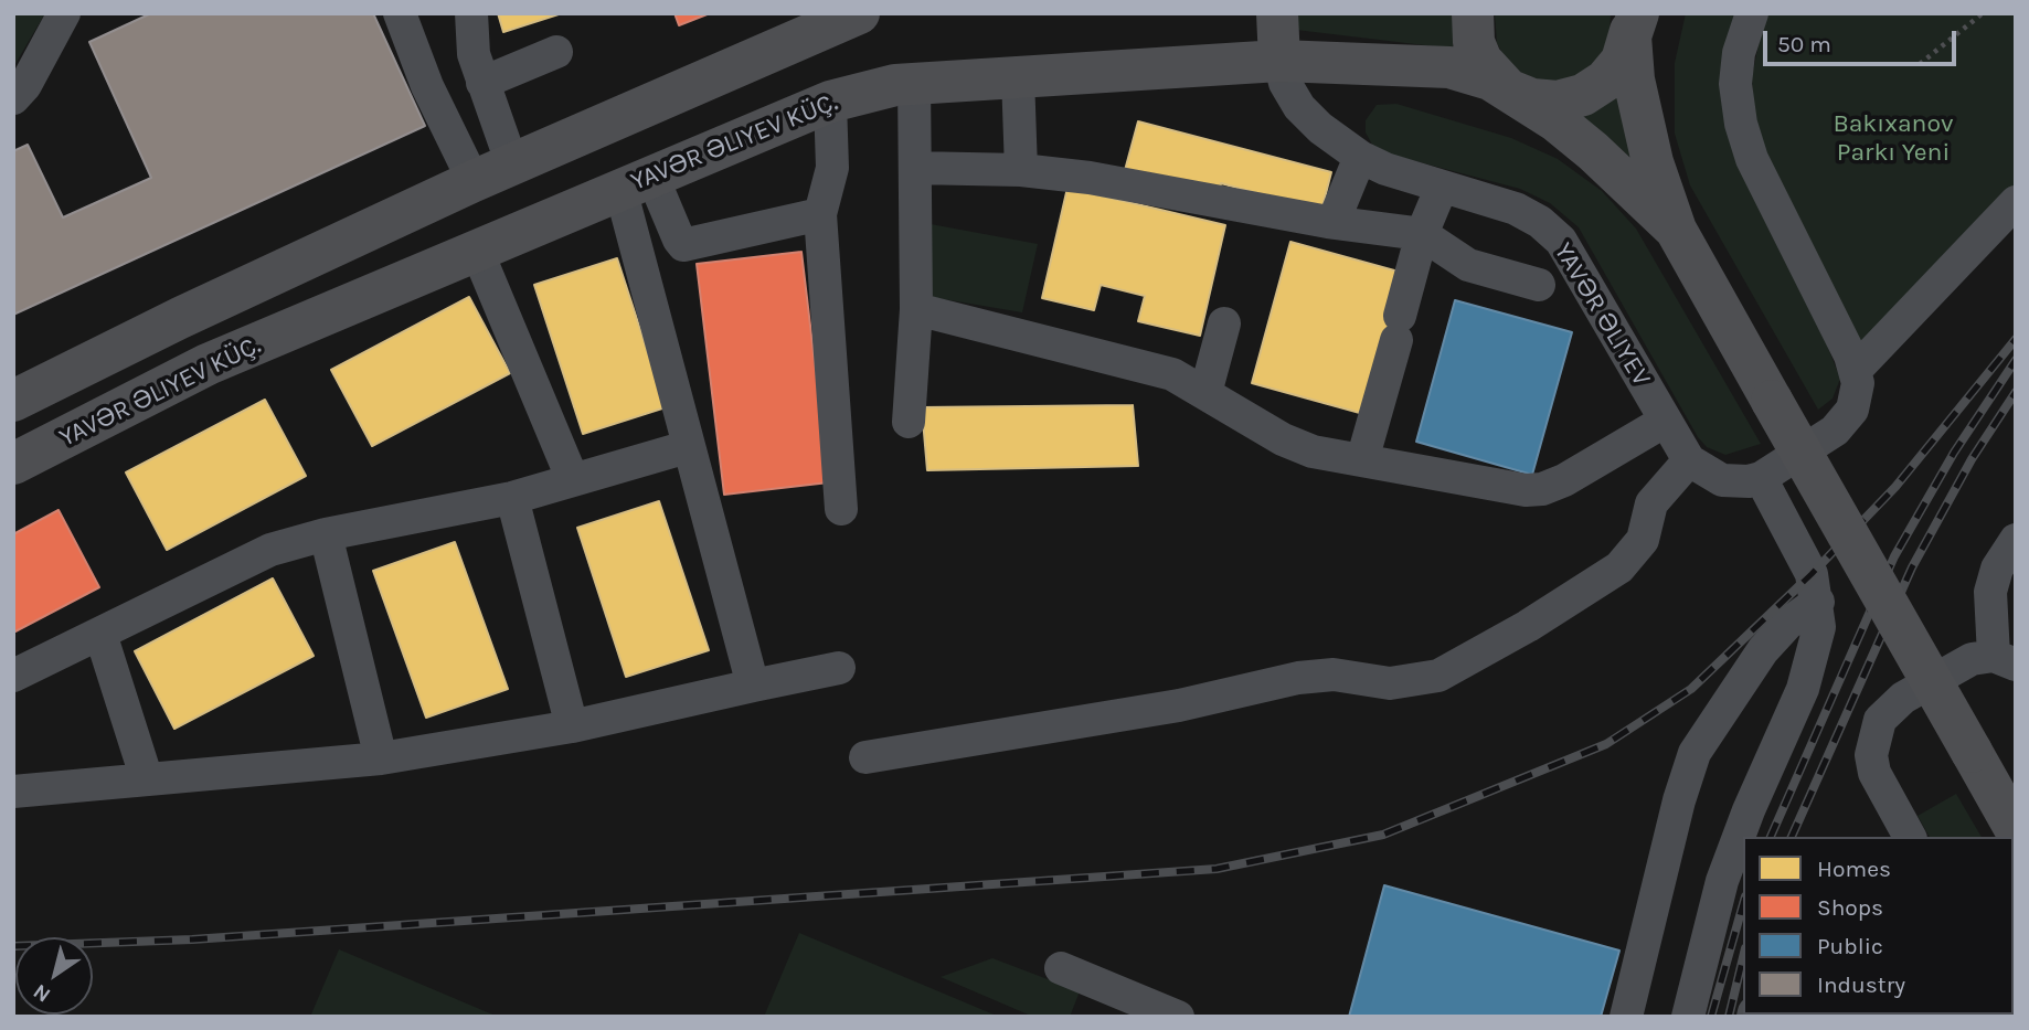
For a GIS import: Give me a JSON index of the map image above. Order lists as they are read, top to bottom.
{
  "streets": {
    "main road": ["YAVƏR ƏLIYEV KÜÇ."],
    "street": ["YAVƏR ƏLIYEV"]
  },
  "crossings": [
    ["YAVƏR ƏLIYEV KÜÇ.", "YAVƏR ƏLIYEV"]
  ],
  "parks": ["Bakıxanov Parkı Yeni"],
  "legend": [
    "Homes",
    "Shops",
    "Public",
    "Industry"
  ],
  "scale_bar": "50 m",
  "north": "bottom left"
}
